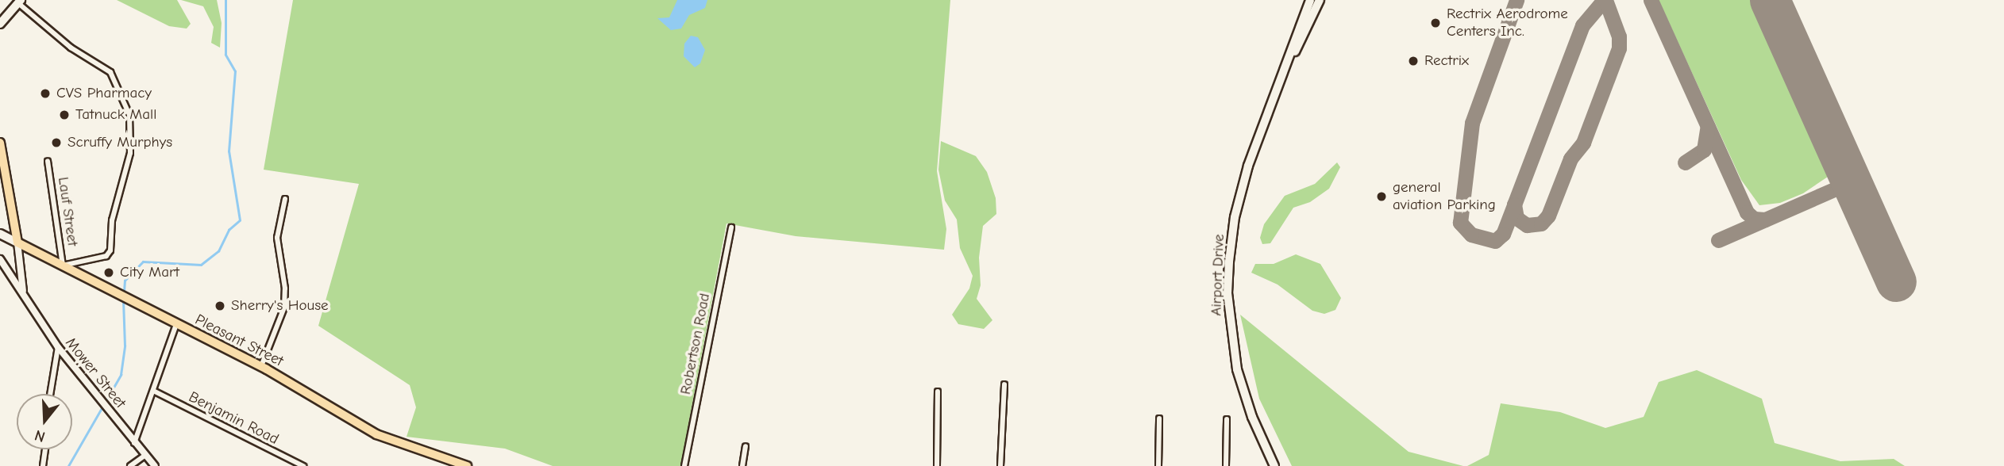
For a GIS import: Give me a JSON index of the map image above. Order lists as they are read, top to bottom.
{
  "streets": {
    "main road": ["Airport Drive", "Pleasant Street"],
    "street": [
      "Lauf Street",
      "Robertson Road",
      "Mower Street",
      "Benjamin Road"
    ]
  },
  "crossings": [
    ["Lauf Street", "Pleasant Street"],
    ["Pleasant Street", "Mower Street"]
  ],
  "places": [
    "Rectrix Aerodrome Centers Inc.",
    "Rectrix",
    "CVS Pharmacy",
    "Tatnuck Mall",
    "Scruffy Murphys",
    "general aviation Parking",
    "City Mart",
    "Sherry's House"
  ],
  "north": "bottom"
}
